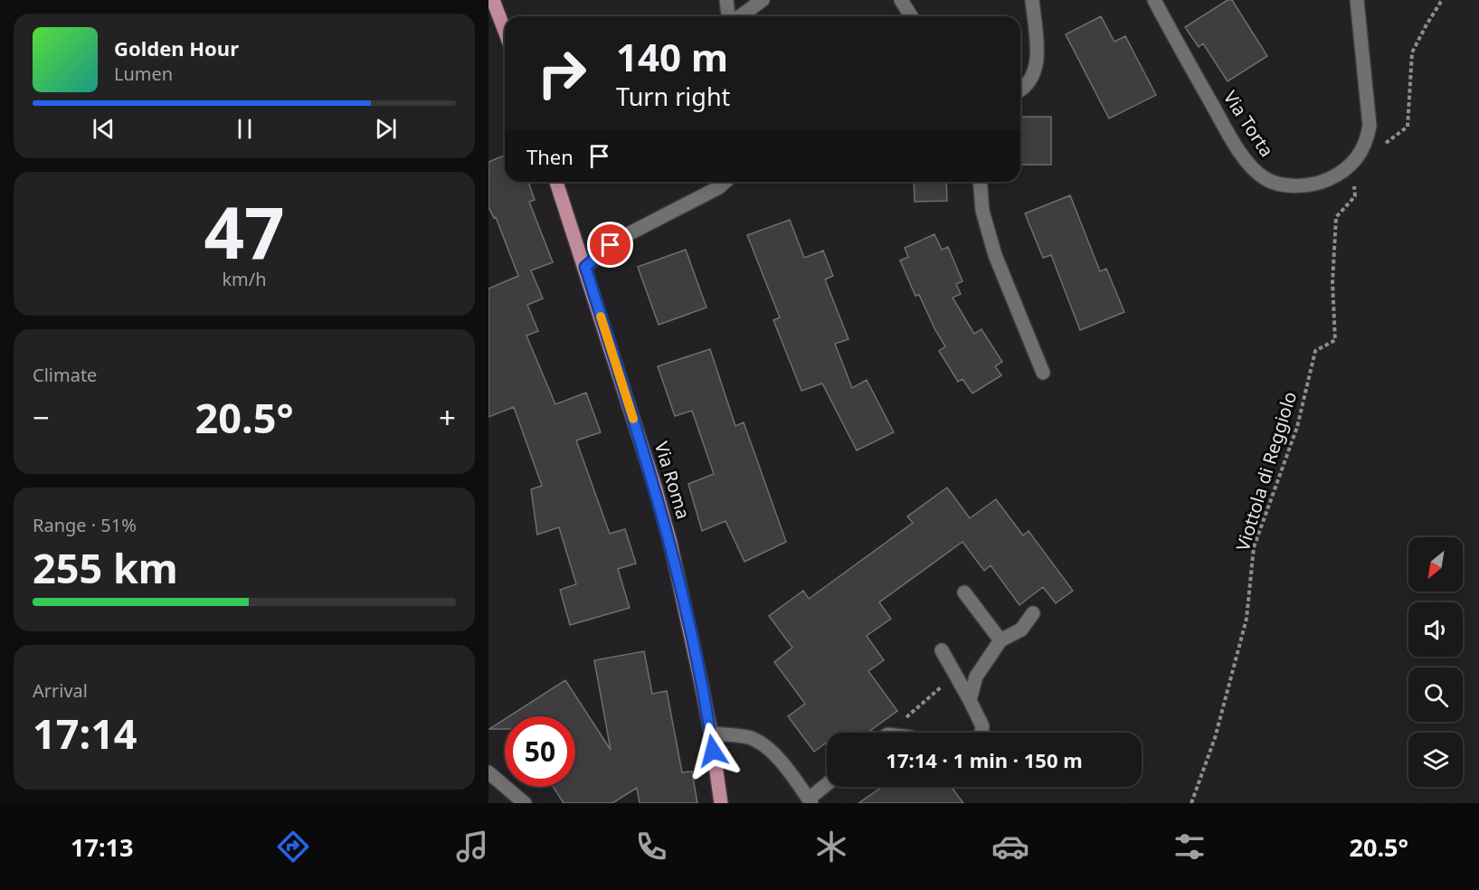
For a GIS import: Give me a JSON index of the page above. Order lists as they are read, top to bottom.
{
  "streets": {
    "main road": ["Via Roma"],
    "street": ["Via Torta"],
    "path": ["Viottola di Reggiolo"]
  },
  "crossings": [
    ["Via Torta", "Viottola di Reggiolo"]
  ],
  "north": "bottom left",
  "page": {
    "turn": ["140 m", "Turn right"],
    "song": ["Golden Hour", "Lumen"],
    "then": "Then",
    "tile": [
      ["47", "km/h"],
      "Climate",
      ["Range · 51%", "255 km"],
      ["Arrival", "17:14"]
    ],
    "heat": ["−", "20.5°", "+"],
    "limit": "50",
    "trip": "17:14 · 1 min · 150 m",
    "tabs": ["17:13", "20.5°"]
  }
}
